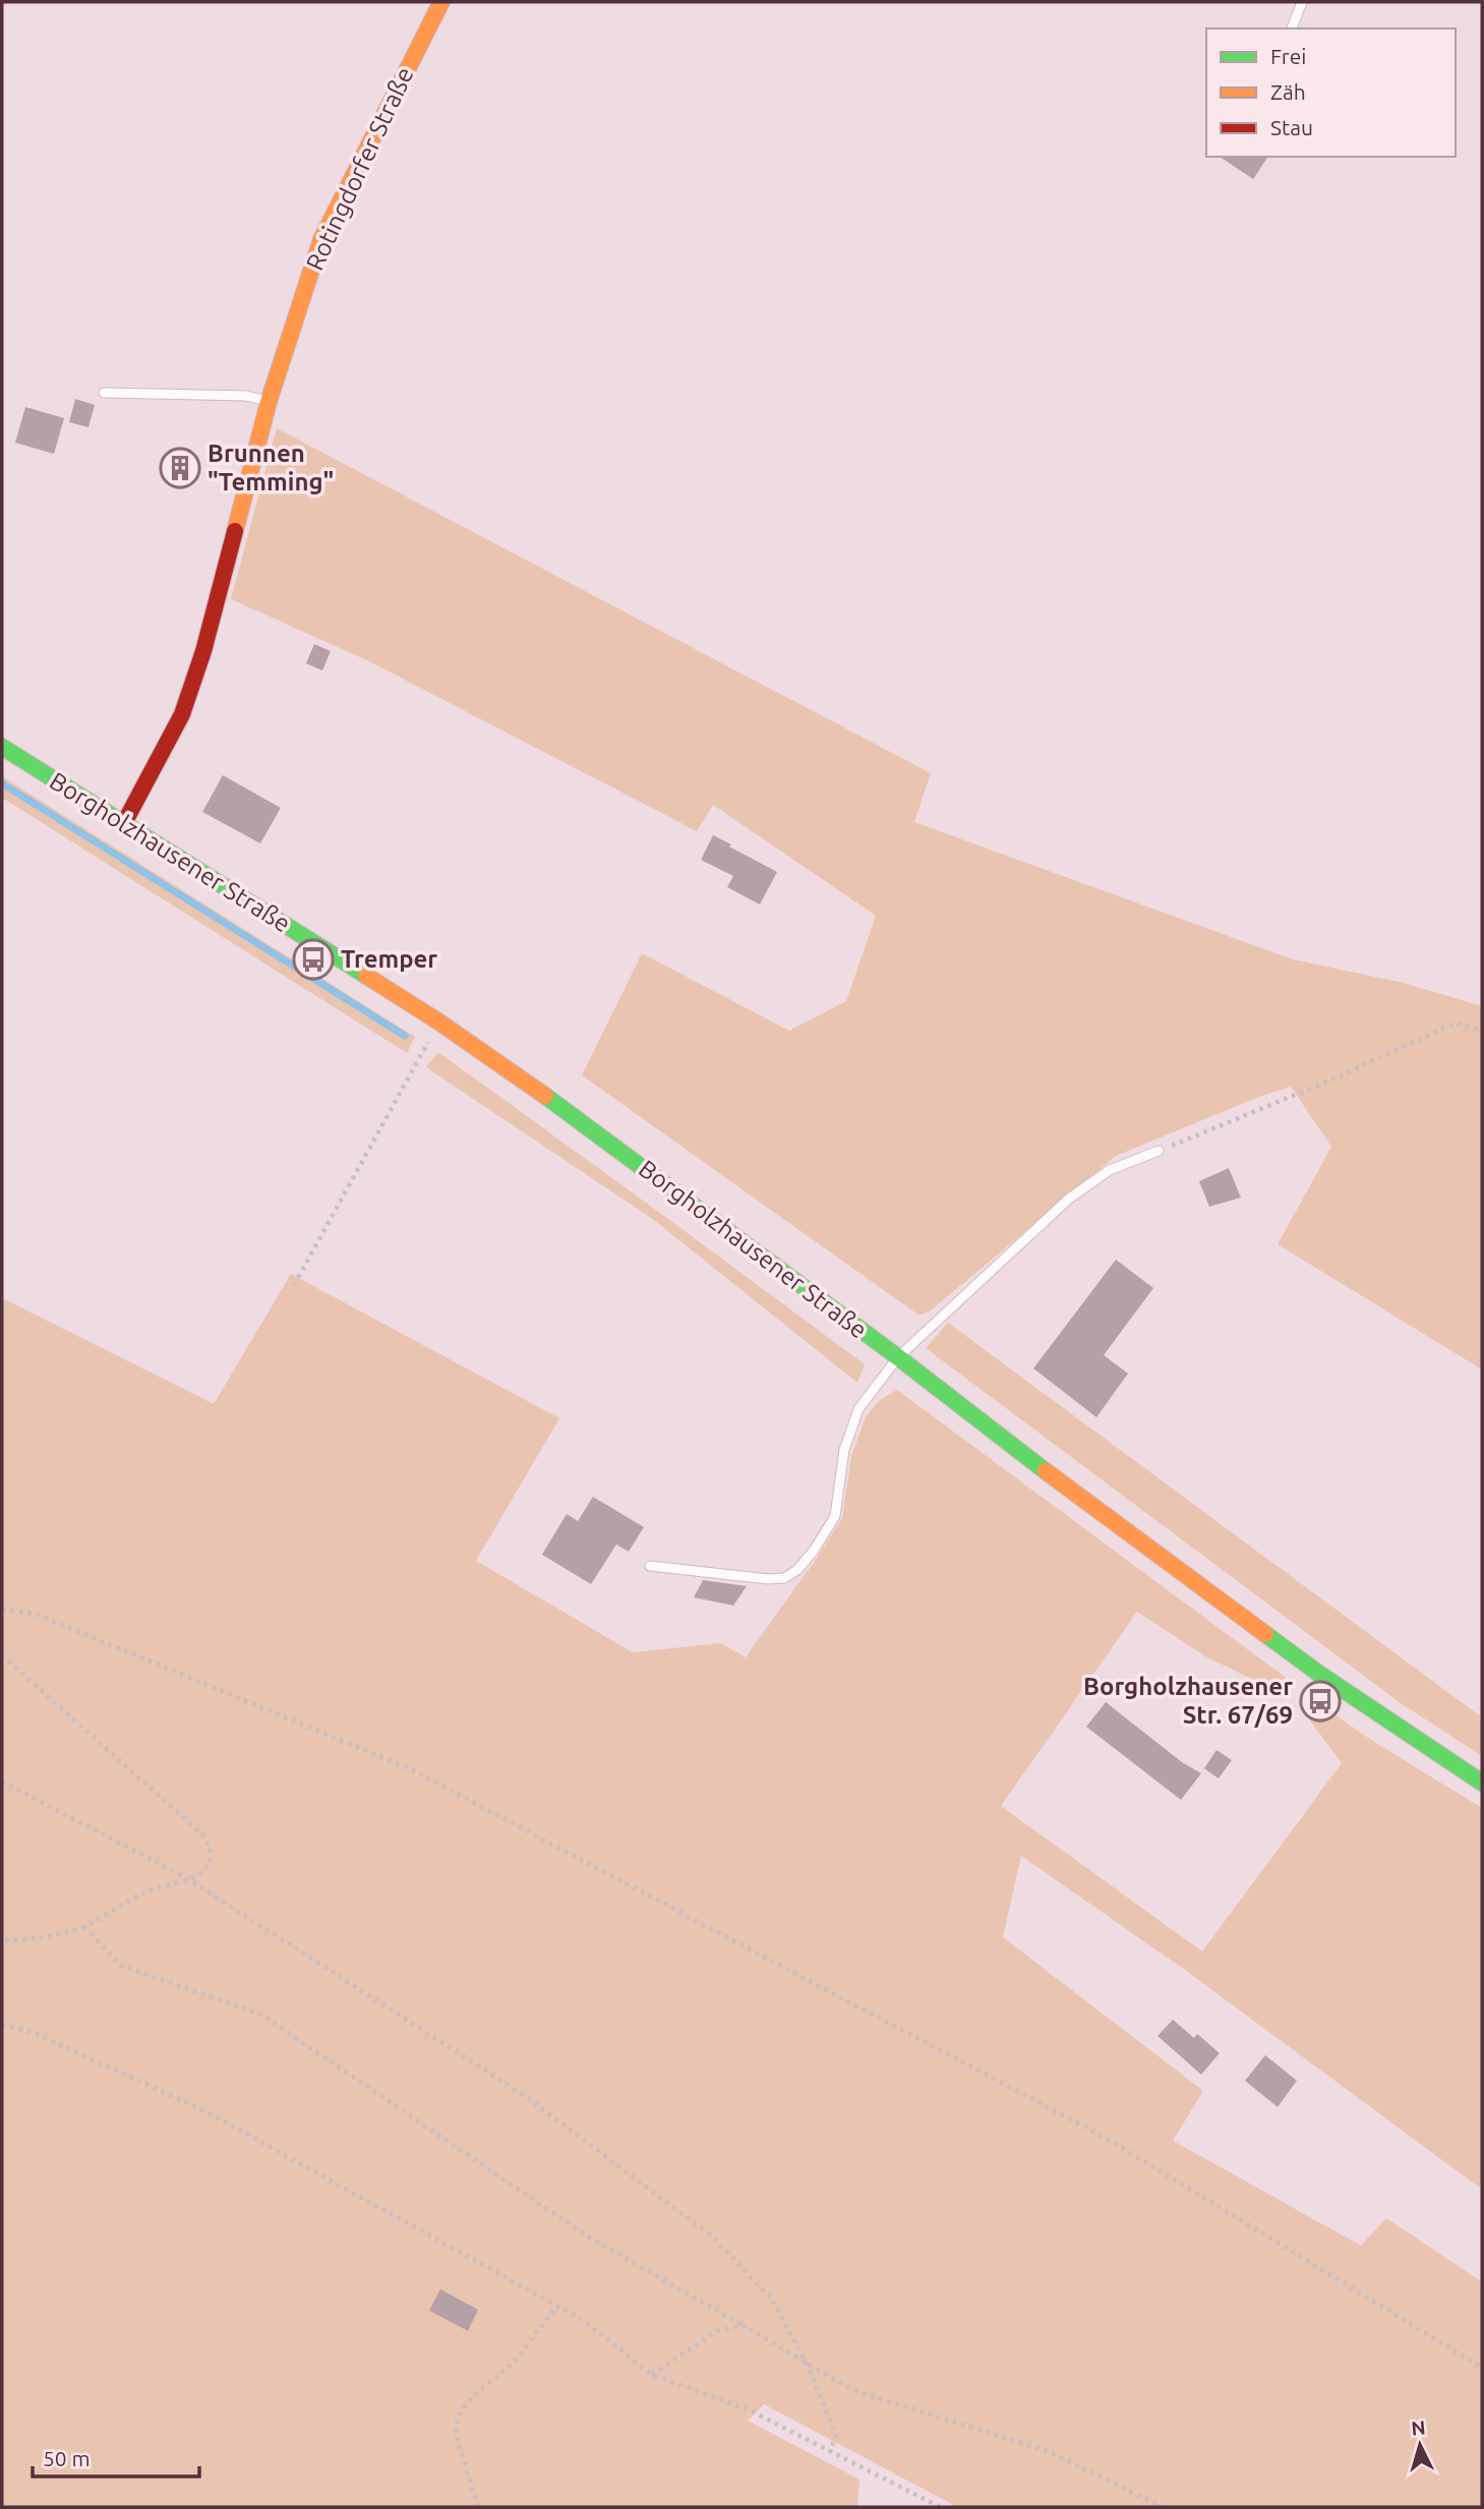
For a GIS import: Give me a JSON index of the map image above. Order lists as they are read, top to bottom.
{
  "streets": {
    "main road": ["Rotingdorfer Straße", "Borgholzhausener Straße"]
  },
  "crossings": [
    ["Rotingdorfer Straße", "Borgholzhausener Straße"]
  ],
  "places": {
    "building": ["Brunnen \"Temming\""],
    "bus stop": ["Tremper", "Borgholzhausener Str. 67/69"]
  },
  "legend": ["Frei", "Zäh", "Stau"],
  "scale_bar": "50 m",
  "north": "top"
}
